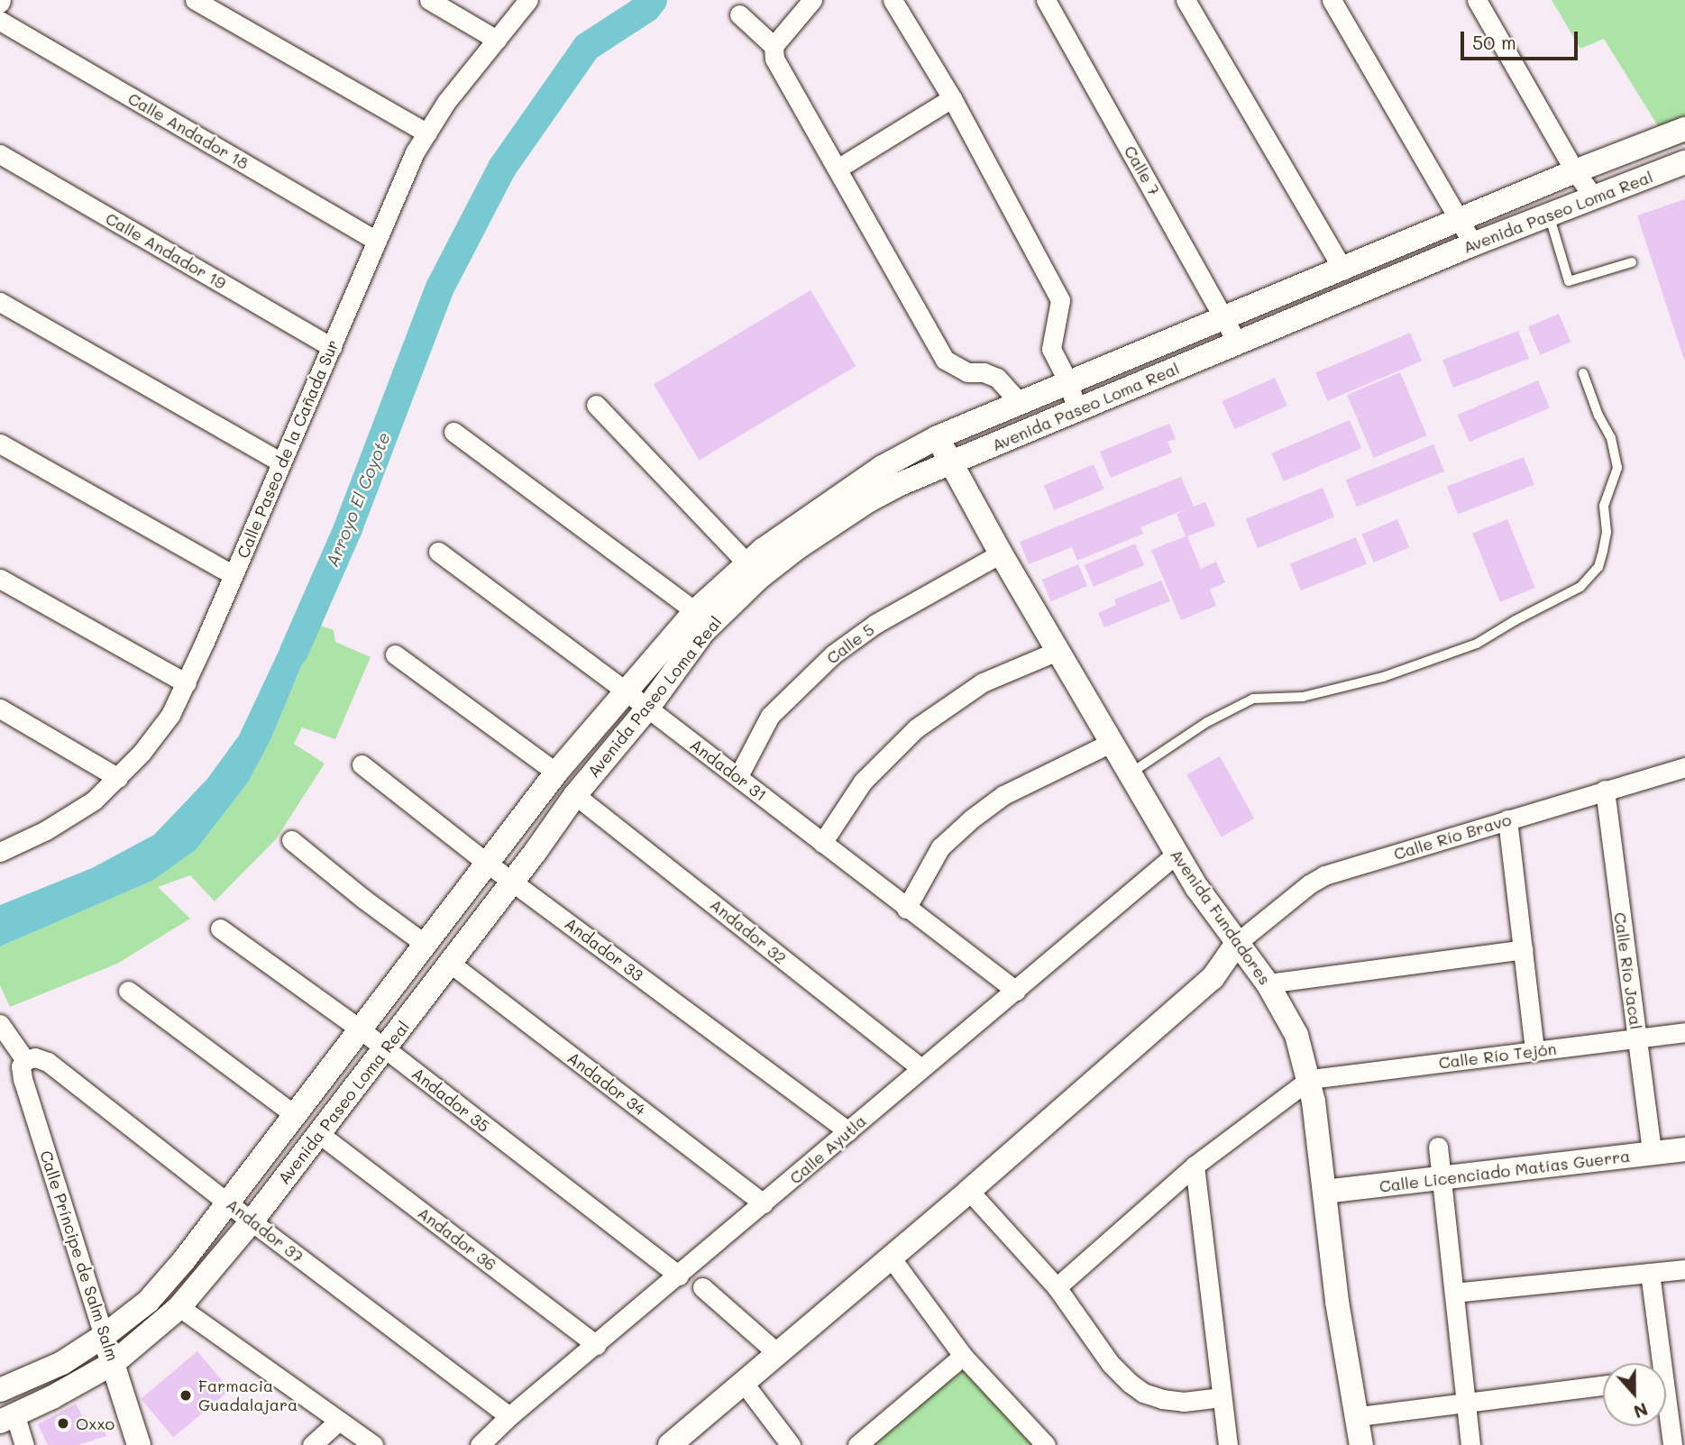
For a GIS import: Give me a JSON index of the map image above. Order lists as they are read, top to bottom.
{
  "streets": {
    "street": [
      "Calle Andador 18",
      "Calle 7",
      "Avenida Paseo Loma Real",
      "Calle Andador 19",
      "Calle Paseo de la Cañada Sur",
      "Calle 5",
      "Andador 31",
      "Calle Río Bravo",
      "Avenida Fundadores",
      "Andador 32",
      "Andador 33",
      "Calle Río Jacal",
      "Calle Río Tejón",
      "Andador 34",
      "Andador 35",
      "Calle Ayutla",
      "Calle Licenciado Matías Guerra",
      "Andador 37",
      "Andador 36",
      "Calle Príncipe de Salm Salm"
    ]
  },
  "crossings": [
    ["Calle Andador 18", "Calle Paseo de la Cañada Sur"],
    ["Calle 7", "Avenida Paseo Loma Real"],
    ["Avenida Paseo Loma Real", "Andador 31"],
    ["Avenida Paseo Loma Real", "Avenida Fundadores"],
    ["Avenida Paseo Loma Real", "Andador 32"],
    ["Avenida Paseo Loma Real", "Andador 33"],
    ["Avenida Paseo Loma Real", "Andador 34"],
    ["Avenida Paseo Loma Real", "Andador 35"],
    ["Avenida Paseo Loma Real", "Andador 37"],
    ["Avenida Paseo Loma Real", "Andador 36"],
    ["Avenida Paseo Loma Real", "Calle Príncipe de Salm Salm"],
    ["Calle Andador 19", "Calle Paseo de la Cañada Sur"],
    ["Calle 5", "Andador 31"],
    ["Calle 5", "Avenida Fundadores"],
    ["Andador 31", "Calle Ayutla"],
    ["Calle Río Bravo", "Avenida Fundadores"],
    ["Calle Río Bravo", "Calle Río Jacal"],
    ["Avenida Fundadores", "Calle Río Tejón"],
    ["Avenida Fundadores", "Calle Ayutla"],
    ["Avenida Fundadores", "Calle Licenciado Matías Guerra"],
    ["Andador 32", "Calle Ayutla"],
    ["Andador 33", "Calle Ayutla"],
    ["Calle Río Jacal", "Calle Río Tejón"],
    ["Calle Río Jacal", "Calle Licenciado Matías Guerra"],
    ["Andador 34", "Calle Ayutla"],
    ["Andador 35", "Calle Ayutla"],
    ["Calle Ayutla", "Andador 37"],
    ["Calle Ayutla", "Andador 36"],
    ["Andador 37", "Calle Príncipe de Salm Salm"]
  ],
  "water": ["Arroyo El Coyote"],
  "places": ["Farmacia Guadalajara", "Oxxo"],
  "scale_bar": "50 m",
  "north": "bottom"
}
